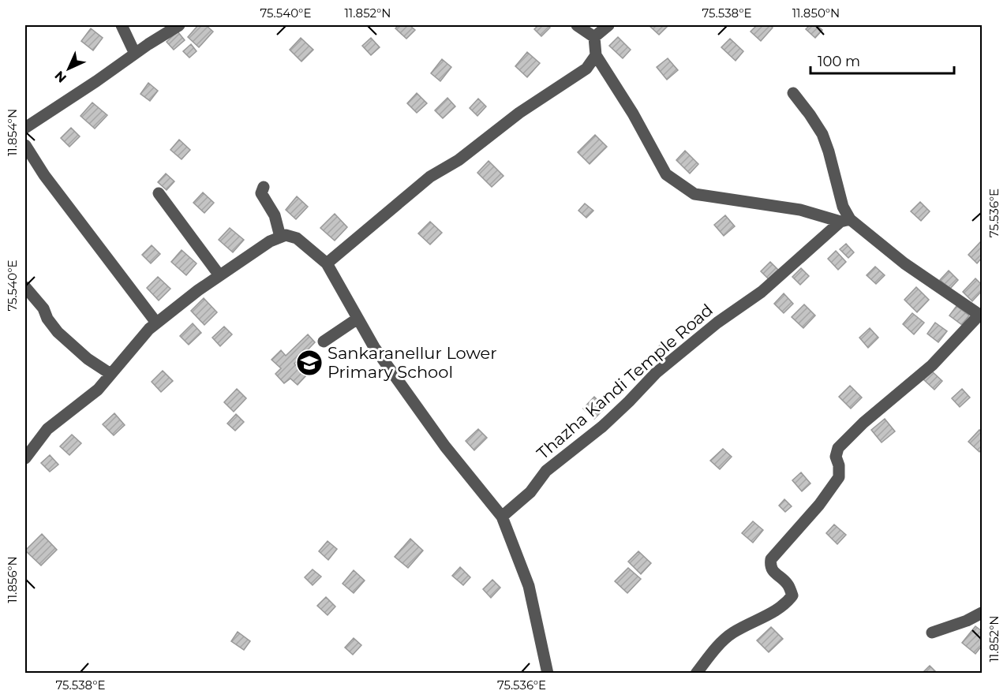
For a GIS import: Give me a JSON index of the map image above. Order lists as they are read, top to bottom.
{
  "streets": {
    "street": ["Thazha Kandi Temple Road"]
  },
  "places": {
    "school or university": ["Sankaranellur Lower Primary School"]
  },
  "scale_bar": "100 m",
  "north": "bottom left",
  "coordinates": [
    "75.540°E",
    "11.852°N",
    "75.538°E",
    "11.850°N",
    "11.854°N",
    "75.536°E",
    "11.856°N"
  ]
}
